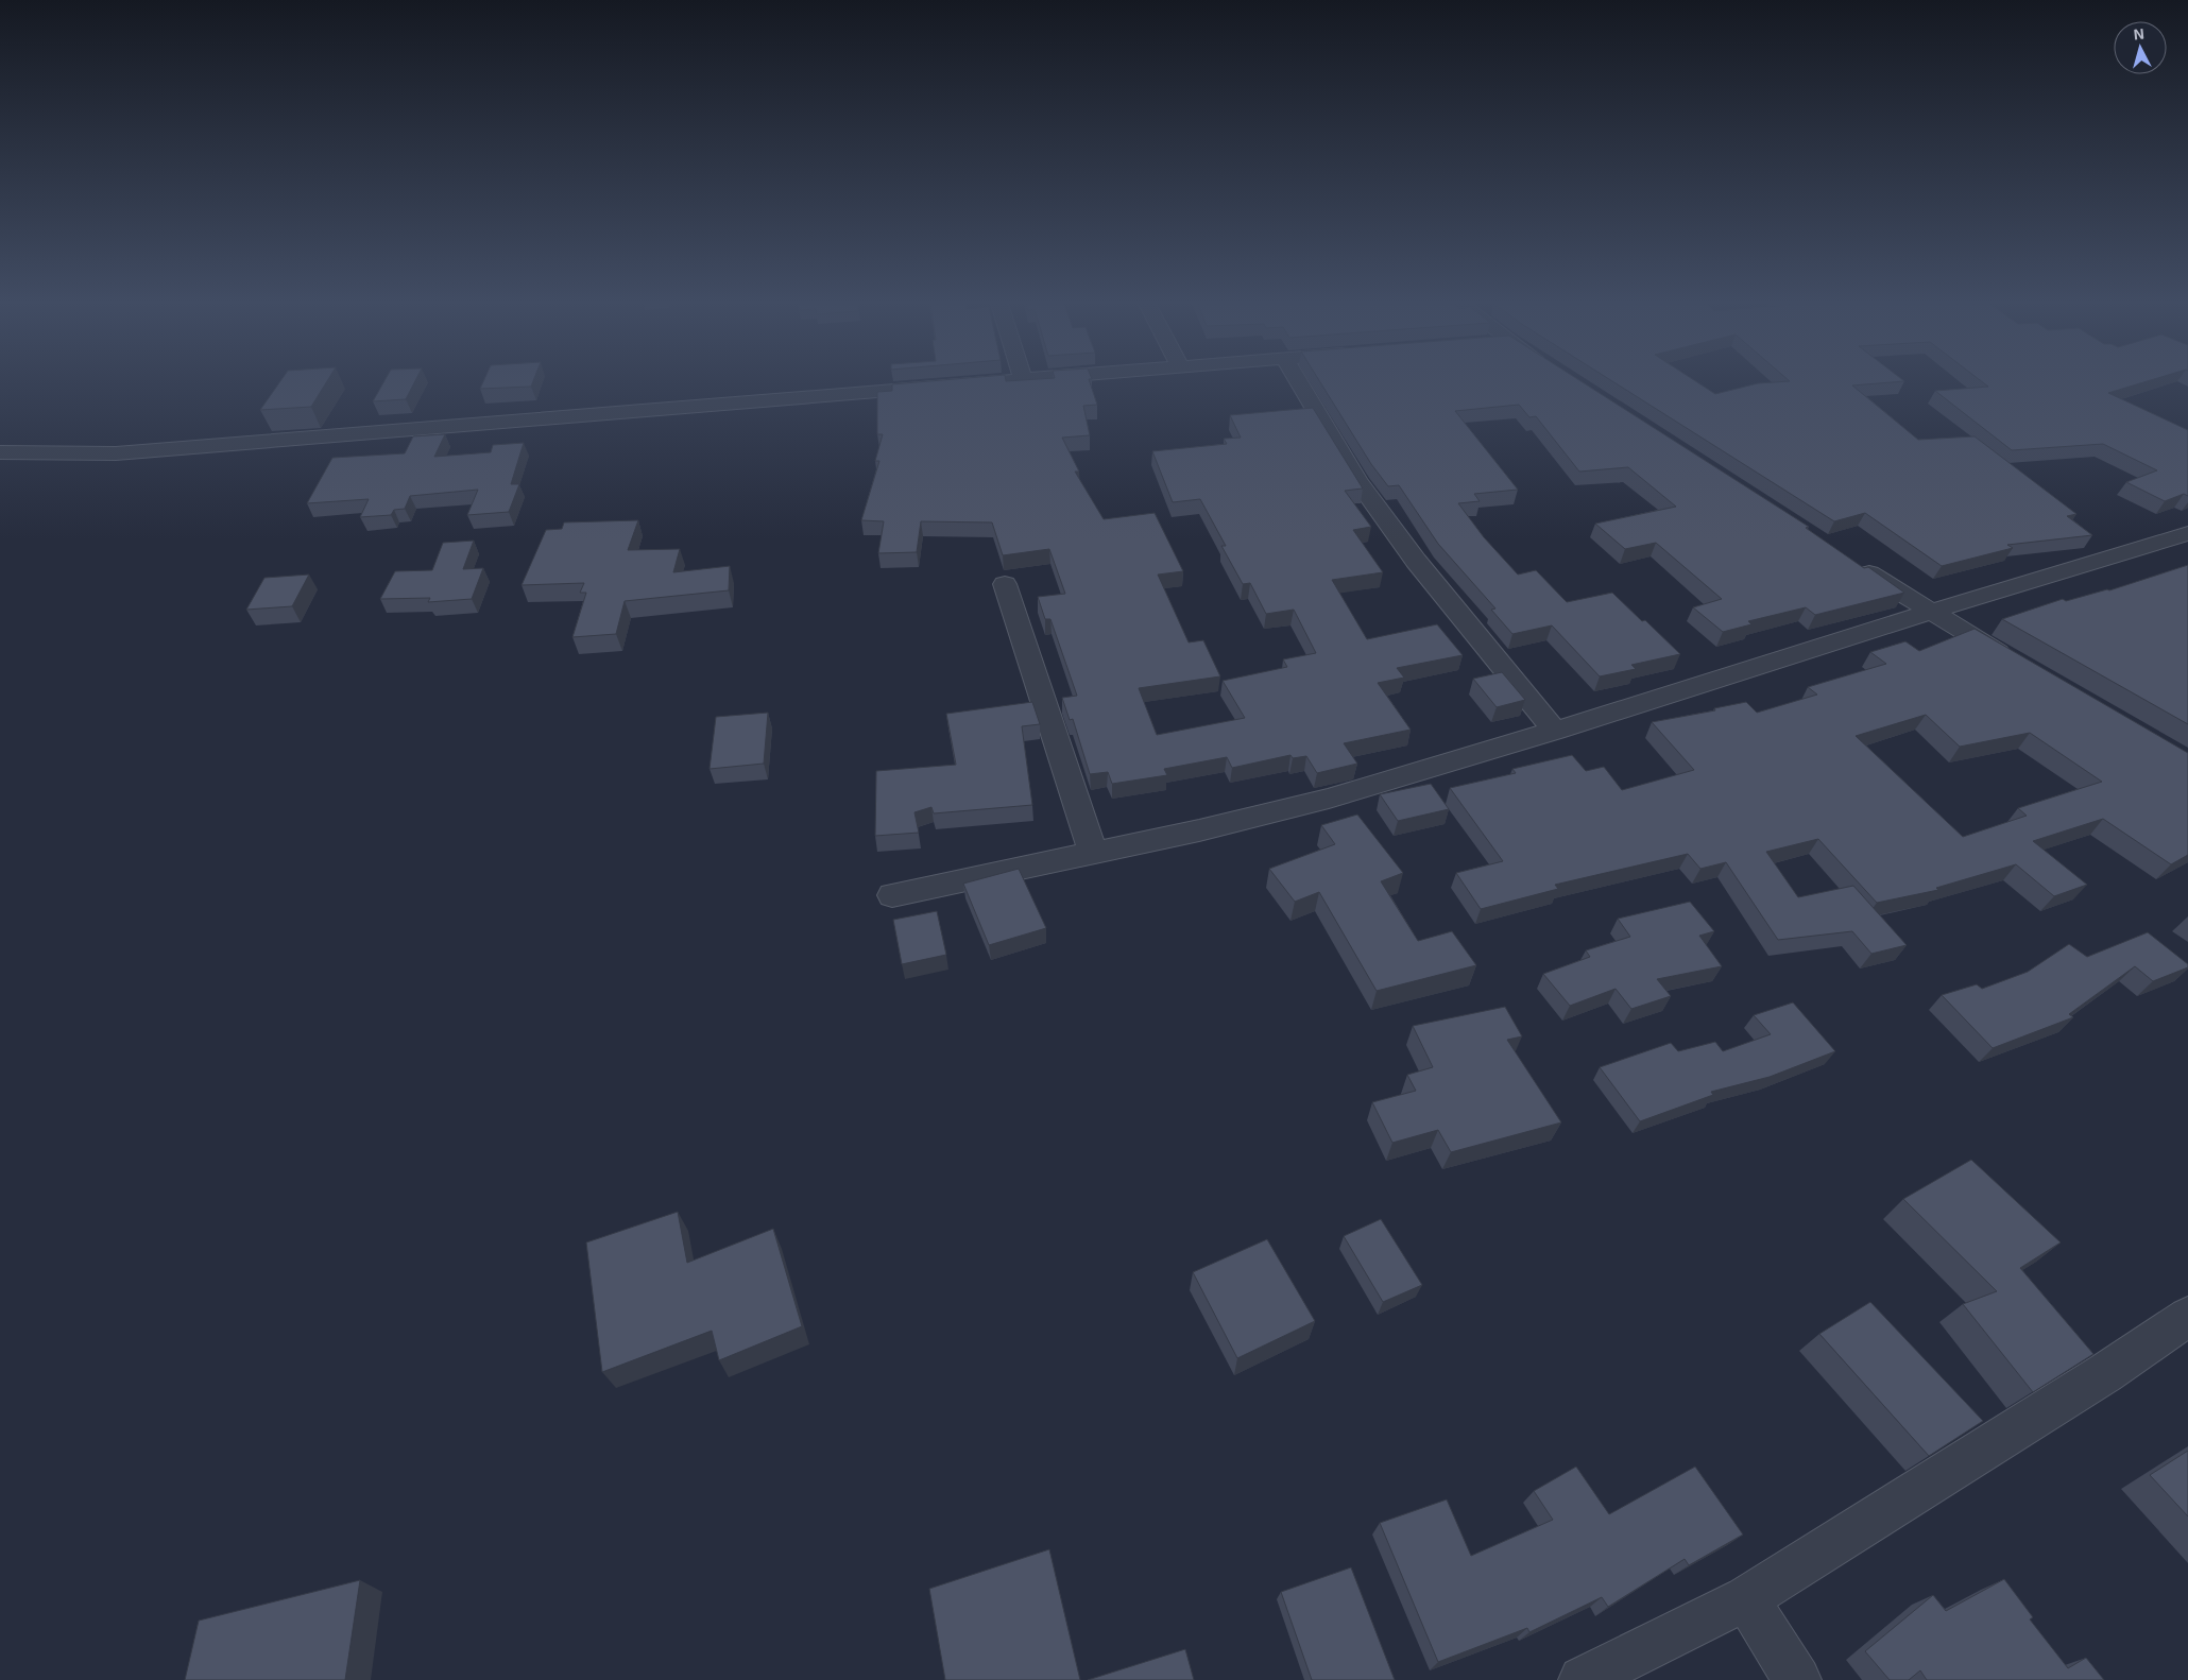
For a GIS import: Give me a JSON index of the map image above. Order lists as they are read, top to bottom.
{
  "north": "top"
}
